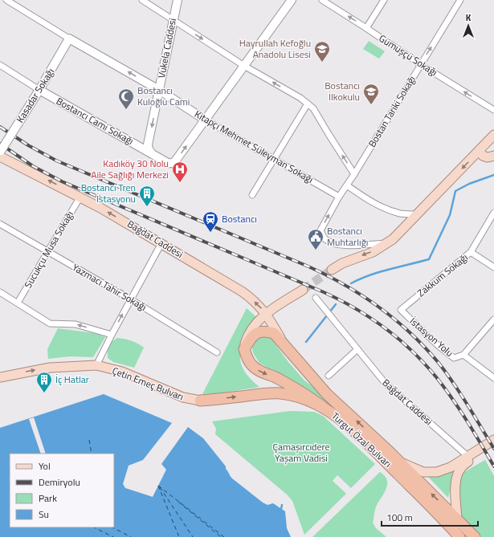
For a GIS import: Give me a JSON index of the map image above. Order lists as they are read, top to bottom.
{
  "streets": {
    "highway": ["Turgut Özal Bulvarı"],
    "main road": [
      "Vukela Caddesi",
      "Kasadar Sokağı",
      "Bostancı Cami Sokağı",
      "Kitapçı Mehmet Süleyman Sokağı",
      "Bağdat Caddesi",
      "Çetin Emeç Bulvarı"
    ],
    "street": [
      "Gümüşçü Sokağı",
      "Bostan Tariki Sokağı",
      "Sucukçu Musa Sokağı",
      "Zakkum Sokağı",
      "Yazmacı Tahir Sokağı",
      "İstasyon Yolu"
    ]
  },
  "crossings": [
    ["Vukela Caddesi", "Bostancı Cami Sokağı"],
    ["Vukela Caddesi", "Kitapçı Mehmet Süleyman Sokağı"],
    ["Gümüşçü Sokağı", "Bostan Tariki Sokağı"],
    ["Kasadar Sokağı", "Bostancı Cami Sokağı"],
    ["Kasadar Sokağı", "Kitapçı Mehmet Süleyman Sokağı"],
    ["Kasadar Sokağı", "Bağdat Caddesi"],
    ["Bostan Tariki Sokağı", "Kitapçı Mehmet Süleyman Sokağı"],
    ["Bostancı Cami Sokağı", "Kitapçı Mehmet Süleyman Sokağı"],
    ["Bağdat Caddesi", "Sucukçu Musa Sokağı"],
    ["Bağdat Caddesi", "Turgut Özal Bulvarı"],
    ["Sucukçu Musa Sokağı", "Yazmacı Tahir Sokağı"],
    ["Zakkum Sokağı", "İstasyon Yolu"],
    ["Çetin Emeç Bulvarı", "Turgut Özal Bulvarı"]
  ],
  "one_way": [
    "Vukela Caddesi",
    "Gümüşçü Sokağı",
    "Bağdat Caddesi",
    "Çetin Emeç Bulvarı"
  ],
  "parks": ["Çamaşırcıdere Yaşam Vadisi"],
  "places": {
    "school or university": ["Hayrullah Kefoğlu Anadolu Lisesi", "Bostancı İlkokulu"],
    "mosque": ["Bostancı Kuloğlu Cami"],
    "hospital": ["Kadıköy 30 Nolu Aile Sağlığı Merkezi"],
    "building": ["Bostancı Tren İstasyonu", "İç Hatlar"],
    "station": ["Bostancı"],
    "public building": ["Bostancı Muhtarlığı"]
  },
  "legend": [
    "Yol",
    "Demiryolu",
    "Park",
    "Su"
  ],
  "scale_bar": "100 m",
  "north": "top"
}
